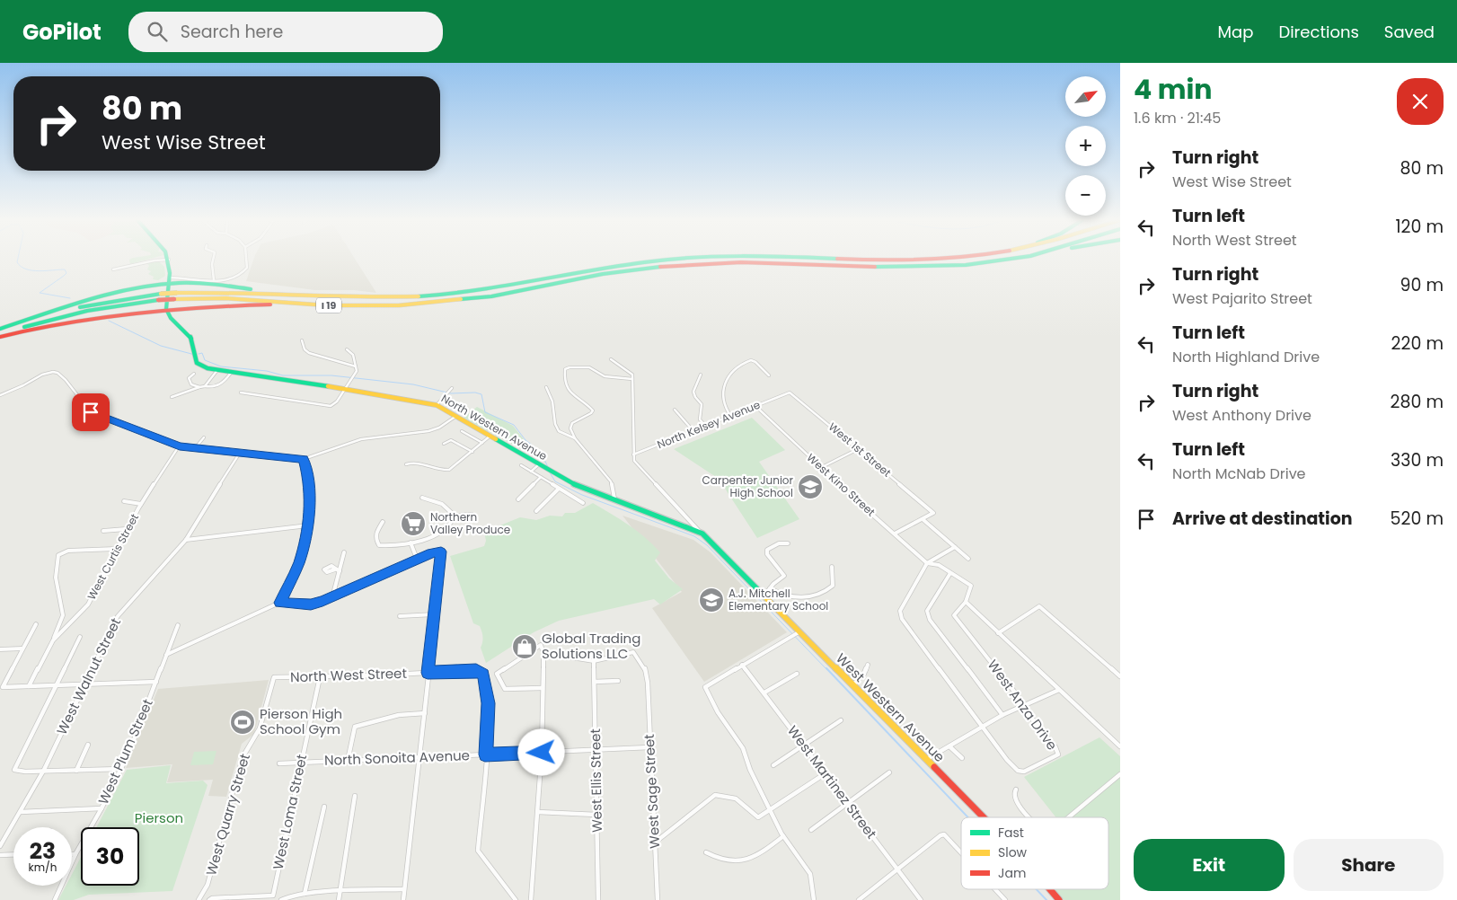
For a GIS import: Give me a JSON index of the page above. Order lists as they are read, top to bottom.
{
  "streets": {
    "main road": ["I 19", "North Western Avenue", "West Western Avenue"],
    "street": [
      "North Kelsey Avenue",
      "West 1st Street",
      "West Kino Street",
      "West Curtis Street",
      "North West Street",
      "West Walnut Street",
      "West Anza Drive",
      "West Plum Street",
      "North Sonoita Avenue",
      "West Ellis Street",
      "West Martinez Street",
      "West Sage Street",
      "West Loma Street",
      "West Quarry Street"
    ]
  },
  "crossings": [
    ["North Kelsey Avenue", "West 1st Street"],
    ["North Kelsey Avenue", "West Kino Street"],
    ["North Western Avenue", "West Western Avenue"],
    ["West Kino Street", "West Anza Drive"],
    ["North West Street", "North Sonoita Avenue"],
    ["North West Street", "West Loma Street"],
    ["North West Street", "West Quarry Street"],
    ["North Sonoita Avenue", "West Ellis Street"],
    ["North Sonoita Avenue", "West Sage Street"],
    ["North Sonoita Avenue", "West Loma Street"],
    ["West Ellis Street", "West Sage Street"]
  ],
  "parks": ["Pierson"],
  "places": {
    "school or university": ["Carpenter Junior High School", "A.J. Mitchell Elementary School"],
    "supermarket": ["Northern Valley Produce"],
    "shop": ["Global Trading Solutions LLC"],
    "sports": ["Pierson High School Gym"]
  },
  "legend": ["Fast", "Slow", "Jam"],
  "north": "top right",
  "page": {
    "header": "GoPilot",
    "search": "Search here",
    "nav": ["Map", "Directions", "Saved"],
    "heading": ["4 min", "1.6 km · 21:45"],
    "map_buttons": ["+", "−"],
    "turn": ["80 m", "West Wise Street"],
    "list": [
      {
        "name": "Turn right",
        "note": "West Wise Street",
        "value": "80 m"
      },
      {
        "name": "Turn left",
        "note": "North West Street",
        "value": "120 m"
      },
      {
        "name": "Turn right",
        "note": "West Pajarito Street",
        "value": "90 m"
      },
      {
        "name": "Turn left",
        "note": "North Highland Drive",
        "value": "220 m"
      },
      {
        "name": "Turn right",
        "note": "West Anthony Drive",
        "value": "280 m"
      },
      {
        "name": "Turn left",
        "note": "North McNab Drive",
        "value": "330 m"
      },
      {
        "name": "Arrive at destination",
        "value": "520 m"
      }
    ],
    "speed": "23 km/h",
    "limit": "30",
    "buttons": ["Exit", "Share"]
  }
}
